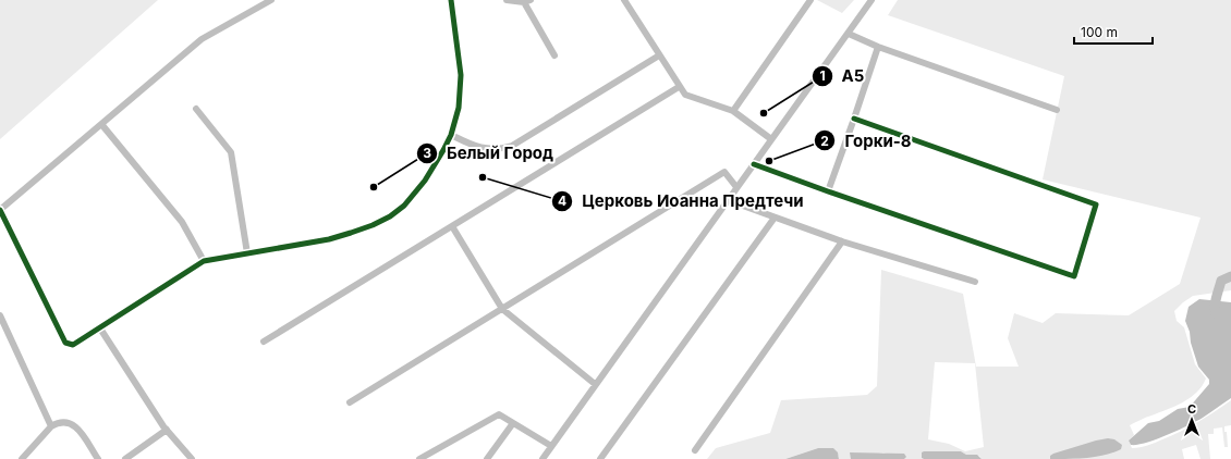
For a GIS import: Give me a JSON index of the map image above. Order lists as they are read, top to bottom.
{
  "places": [
    "А5",
    "Горки-8",
    "Церковь Иоанна Предтечи",
    "Белый Город"
  ],
  "scale_bar": "100 m",
  "north": "top"
}
